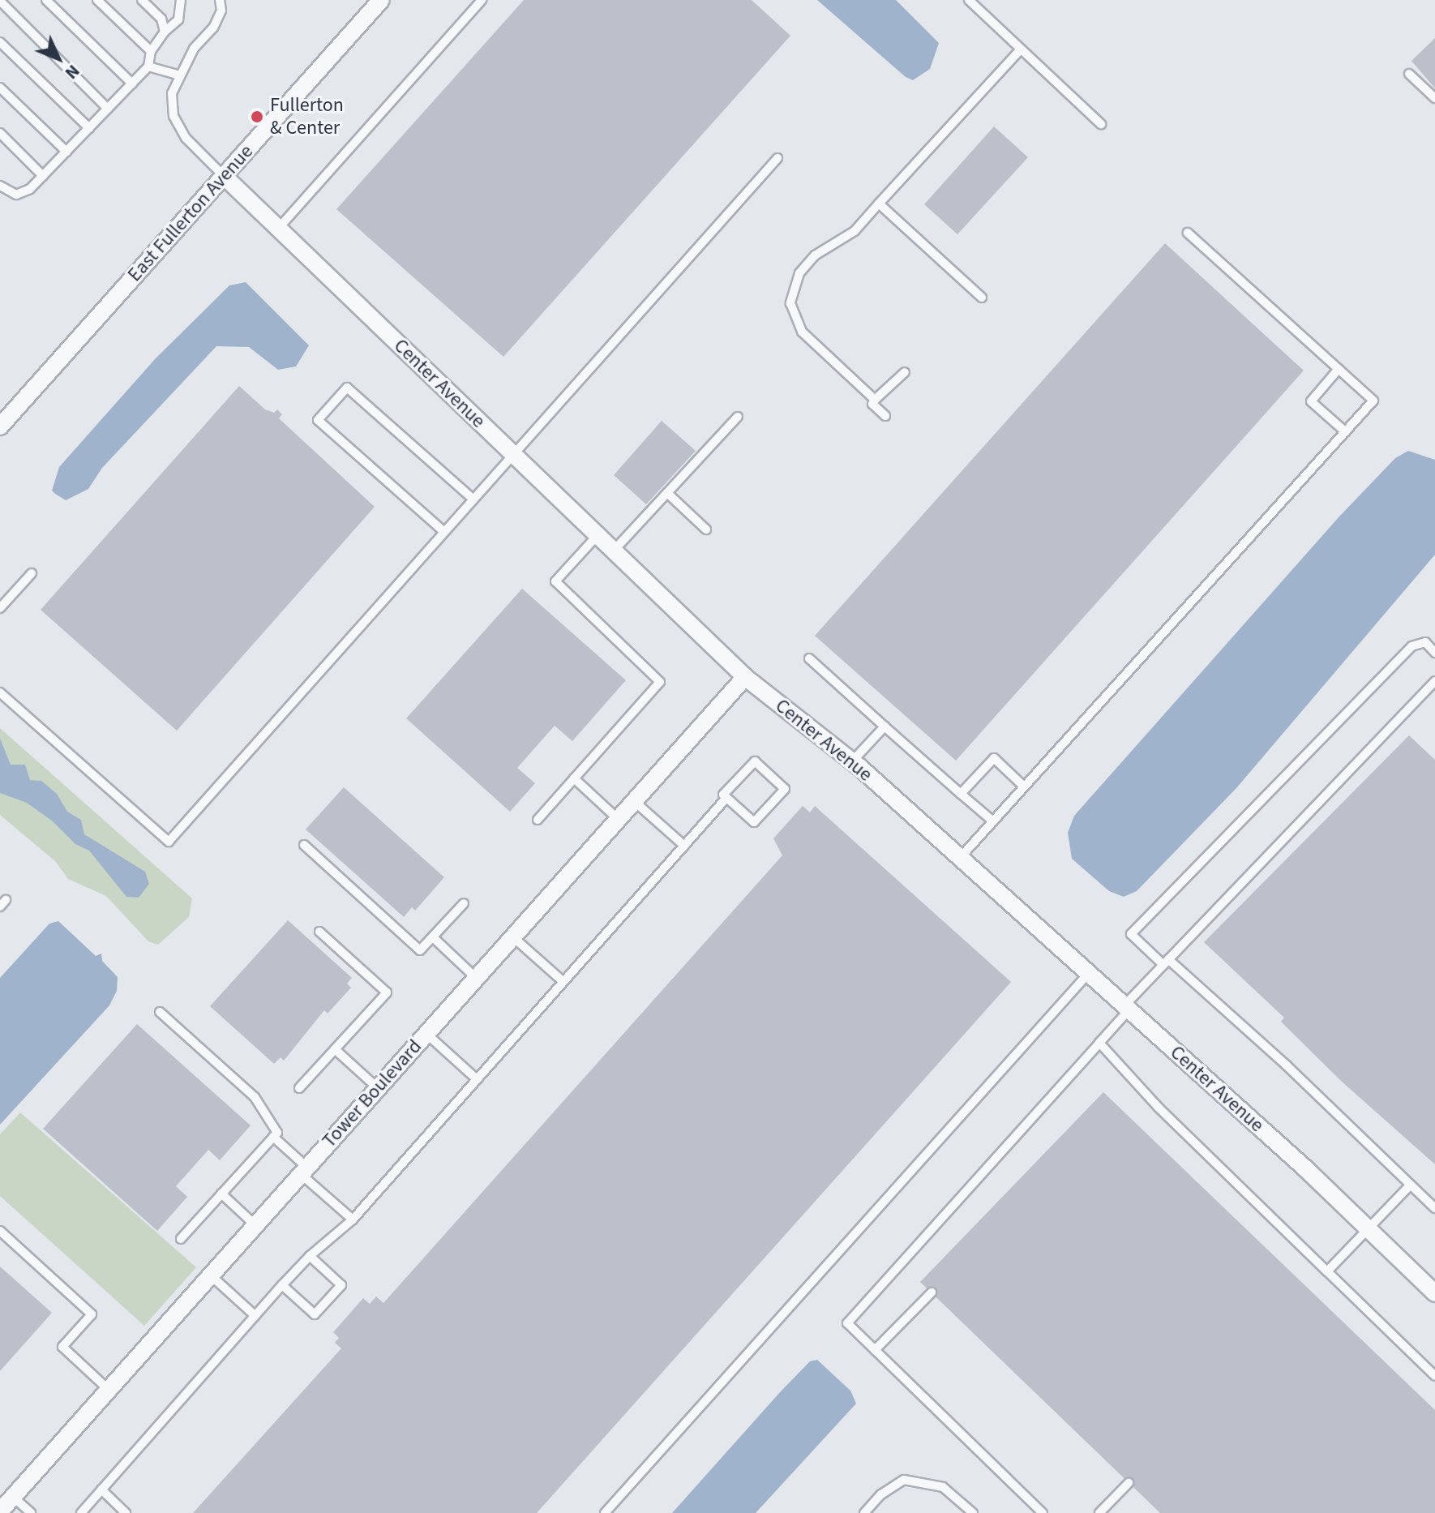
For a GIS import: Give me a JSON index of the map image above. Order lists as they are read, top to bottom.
{
  "streets": {
    "street": ["East Fullerton Avenue", "Center Avenue", "Tower Boulevard"]
  },
  "crossings": [
    ["East Fullerton Avenue", "Center Avenue"],
    ["Center Avenue", "Tower Boulevard"]
  ],
  "places": ["Fullerton & Center"],
  "north": "bottom right"
}
